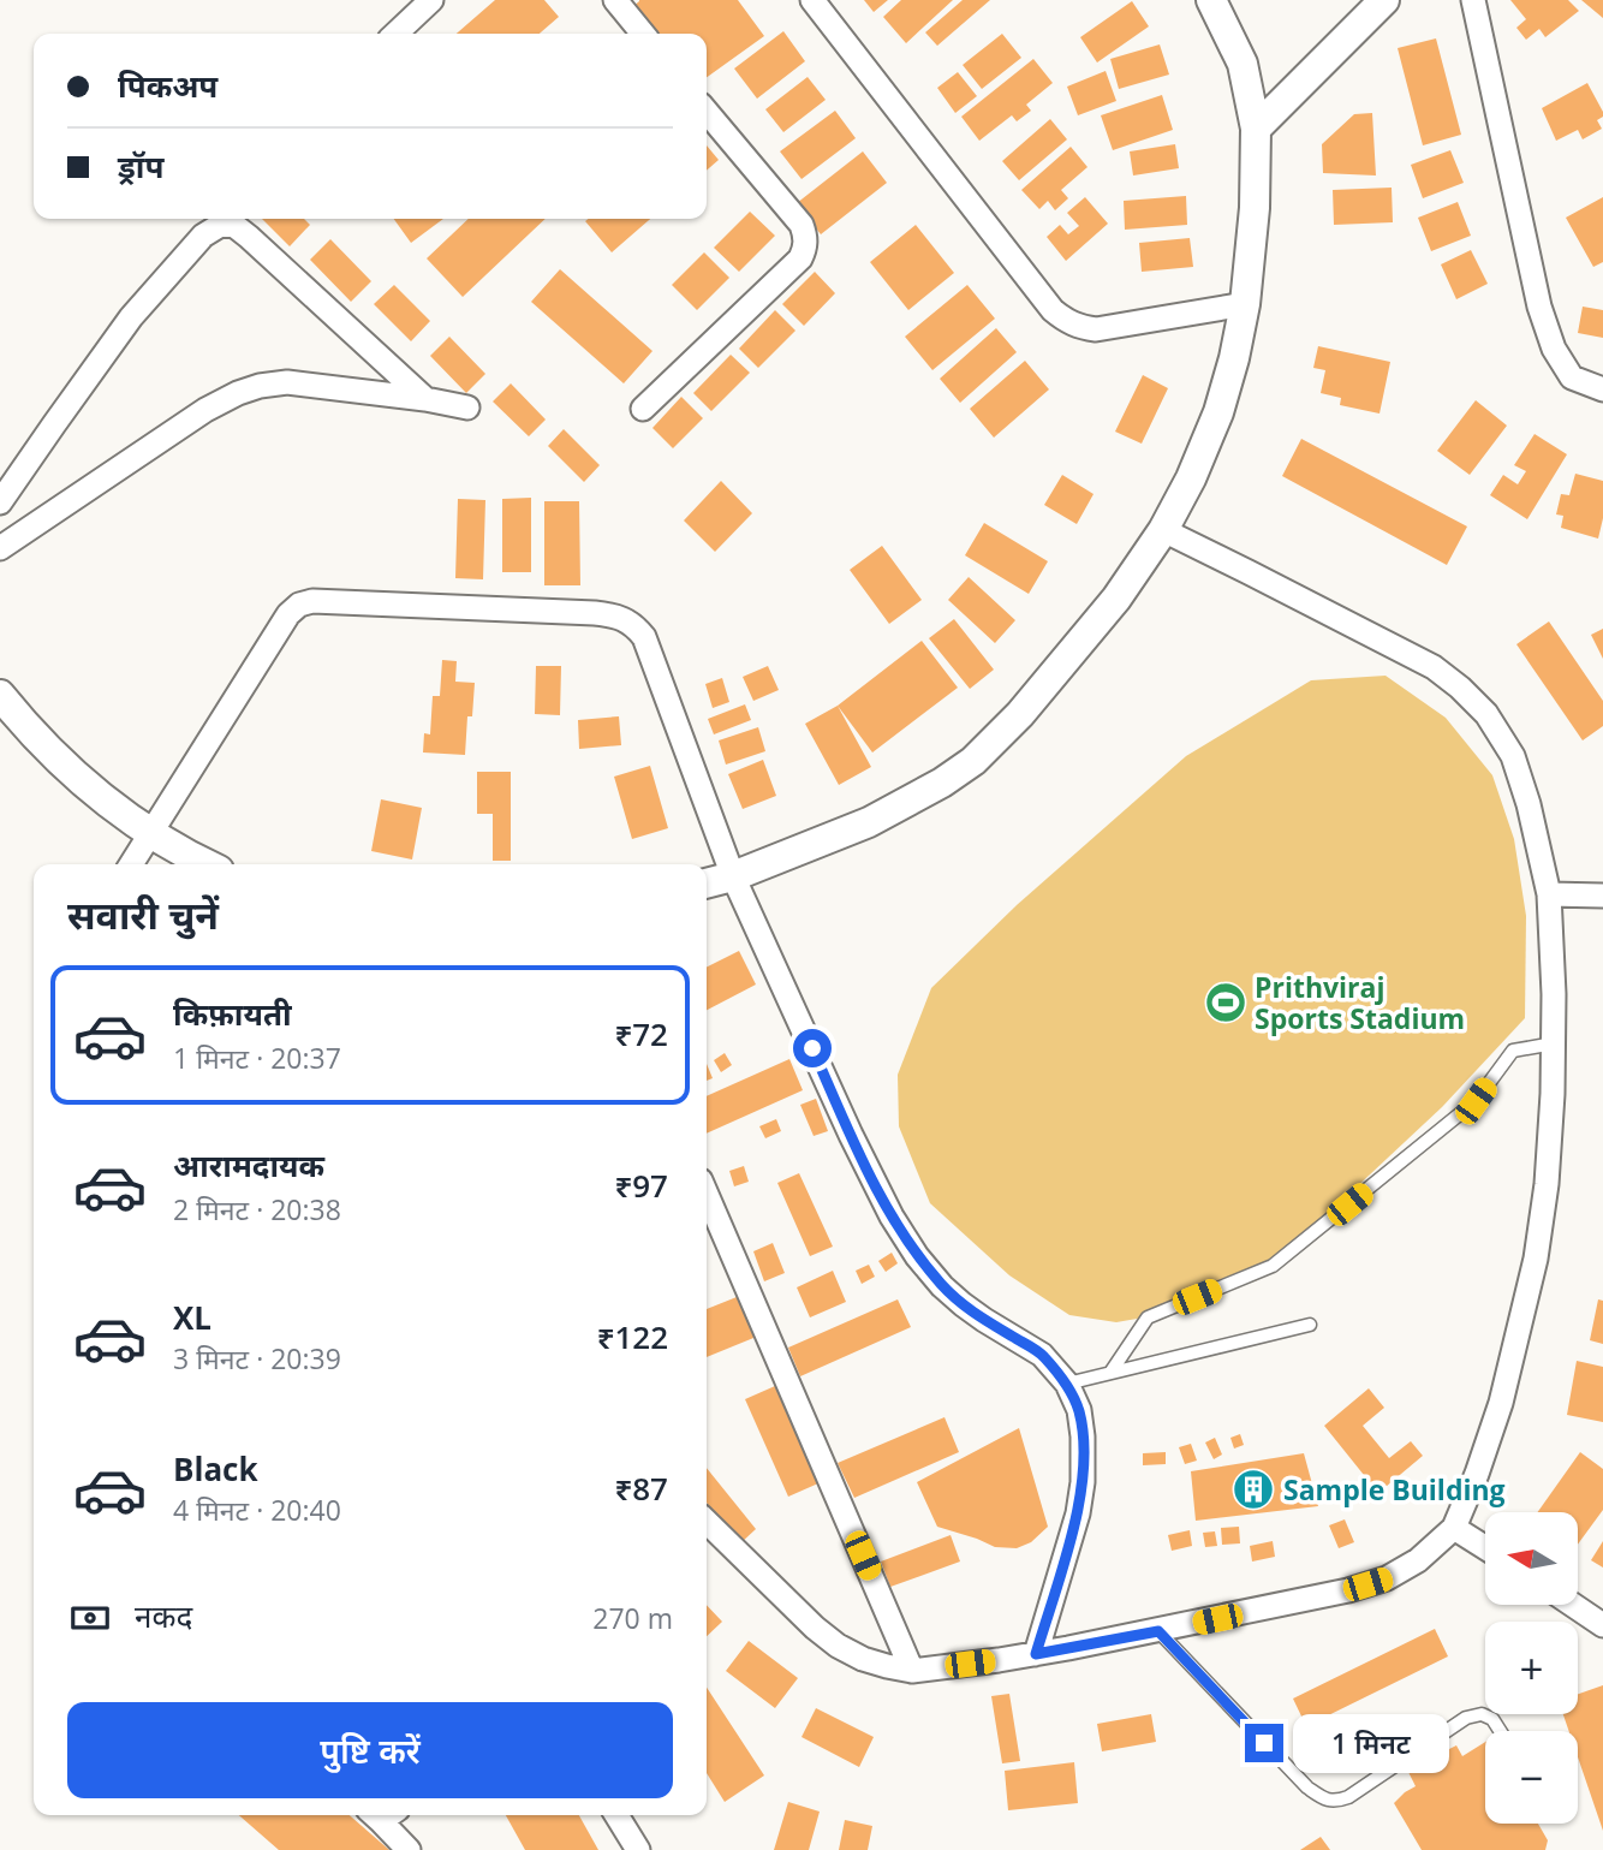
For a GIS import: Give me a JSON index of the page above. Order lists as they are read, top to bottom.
{
  "places": {
    "sports": ["Prithviraj Sports Stadium"],
    "building": ["Sample Building"]
  },
  "north": "left",
  "page": {
    "banner": ["पिकअप", "ड्रॉप"],
    "heading": "सवारी चुनें",
    "list": [
      {
        "name": "किफ़ायती",
        "note": "1 मिनट · 20:37",
        "value": "₹72"
      },
      {
        "name": "आरामदायक",
        "note": "2 मिनट · 20:38",
        "value": "₹97"
      },
      {
        "name": "XL",
        "note": "3 मिनट · 20:39",
        "value": "₹122"
      },
      {
        "name": "Black",
        "note": "4 मिनट · 20:40",
        "value": "₹87"
      }
    ],
    "map_buttons": ["+", "−"],
    "pay": ["नकद", "270 m"],
    "buttons": "पुष्टि करें",
    "bubble": "1 मिनट"
  }
}
